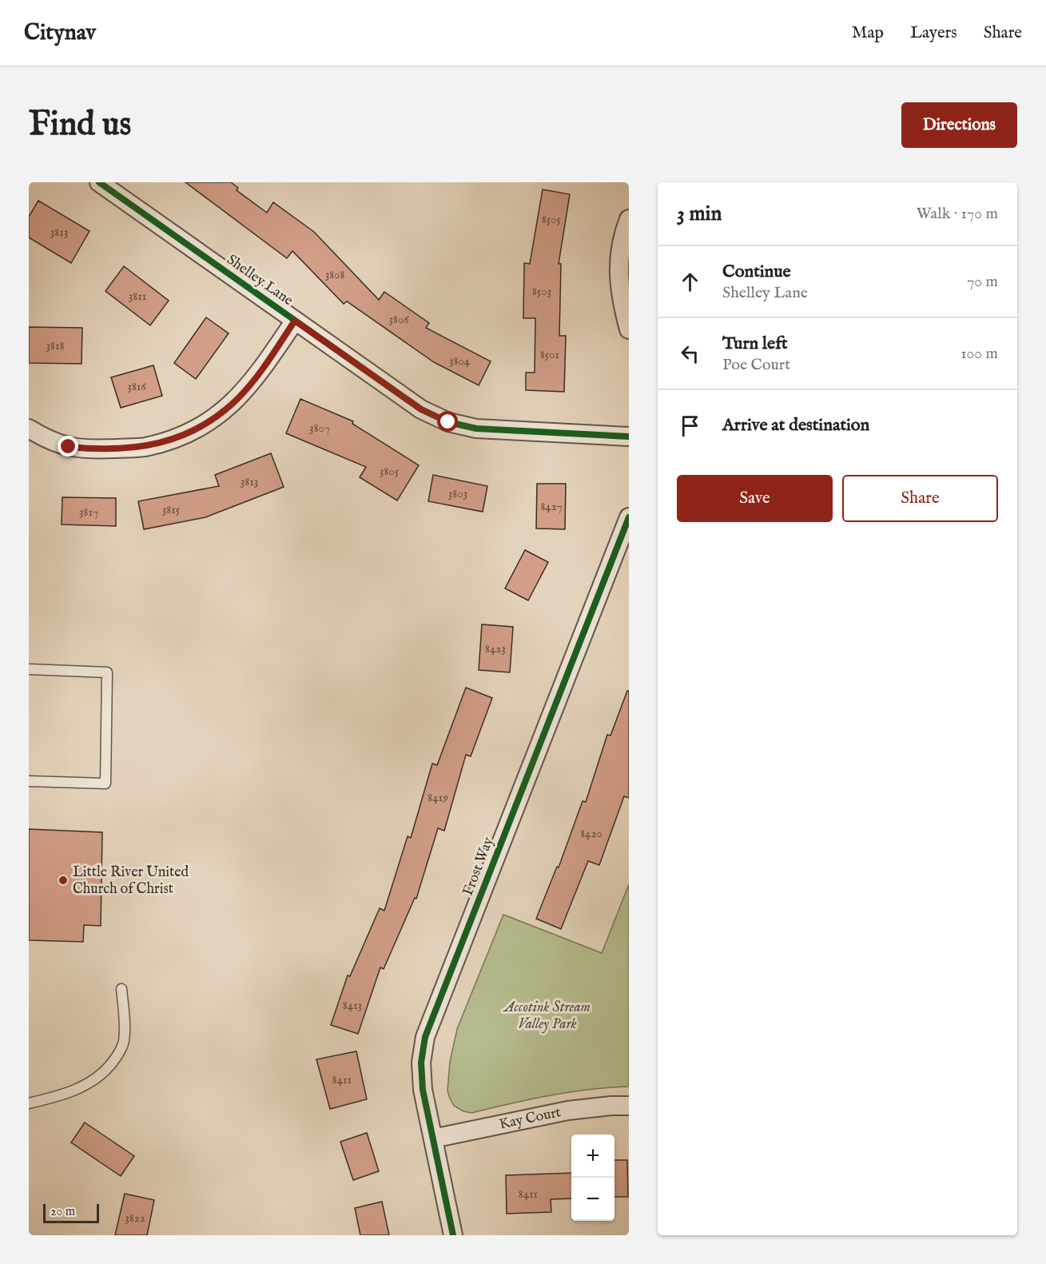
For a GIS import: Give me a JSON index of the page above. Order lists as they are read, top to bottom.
{
  "streets": {
    "street": ["Shelley Lane", "Frost Way", "Kay Court"]
  },
  "crossings": [
    ["Frost Way", "Kay Court"]
  ],
  "parks": ["Accotink Stream Valley Park"],
  "places": ["Little River United Church of Christ"],
  "house_numbers": [
    "8505",
    "3813",
    "3808",
    "8503",
    "3811",
    "3806",
    "3818",
    "8501",
    "3804",
    "3816",
    "3807",
    "3805",
    "3813",
    "3803",
    "8427",
    "3815",
    "3817",
    "8423",
    "8419",
    "8420",
    "8413",
    "8411",
    "8411",
    "3822"
  ],
  "scale_bar": "20 m",
  "page": {
    "header": "Citynav",
    "nav": ["Map", "Layers", "Share"],
    "buttons": [
      "Directions",
      ["Save", "Share"]
    ],
    "title": "Find us",
    "heading": ["3 min", "Walk · 170 m"],
    "list": [
      ["Continue", "Shelley Lane", "70 m"],
      ["Turn left", "Poe Court", "100 m"],
      "Arrive at destination"
    ],
    "map_buttons": ["+", "−"],
    "scale": "20 m"
  }
}
